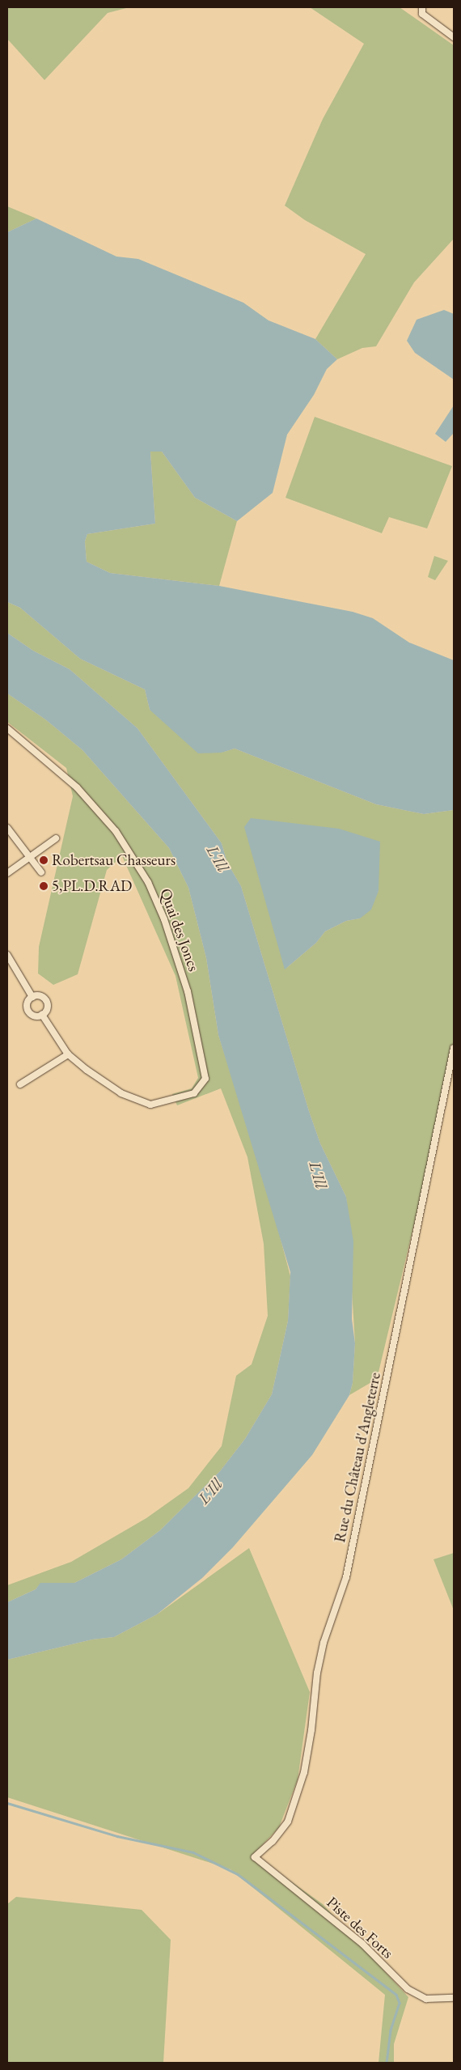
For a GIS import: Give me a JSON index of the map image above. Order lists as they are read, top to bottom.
{
  "streets": {
    "street": ["Quai des Joncs", "Rue du Château d'Angleterre", "Piste des Forts"]
  },
  "crossings": [
    ["Rue du Château d'Angleterre", "Piste des Forts"]
  ],
  "water": ["L'Ill"],
  "places": ["Robertsau Chasseurs", "5,PL.D.RAD"]
}
